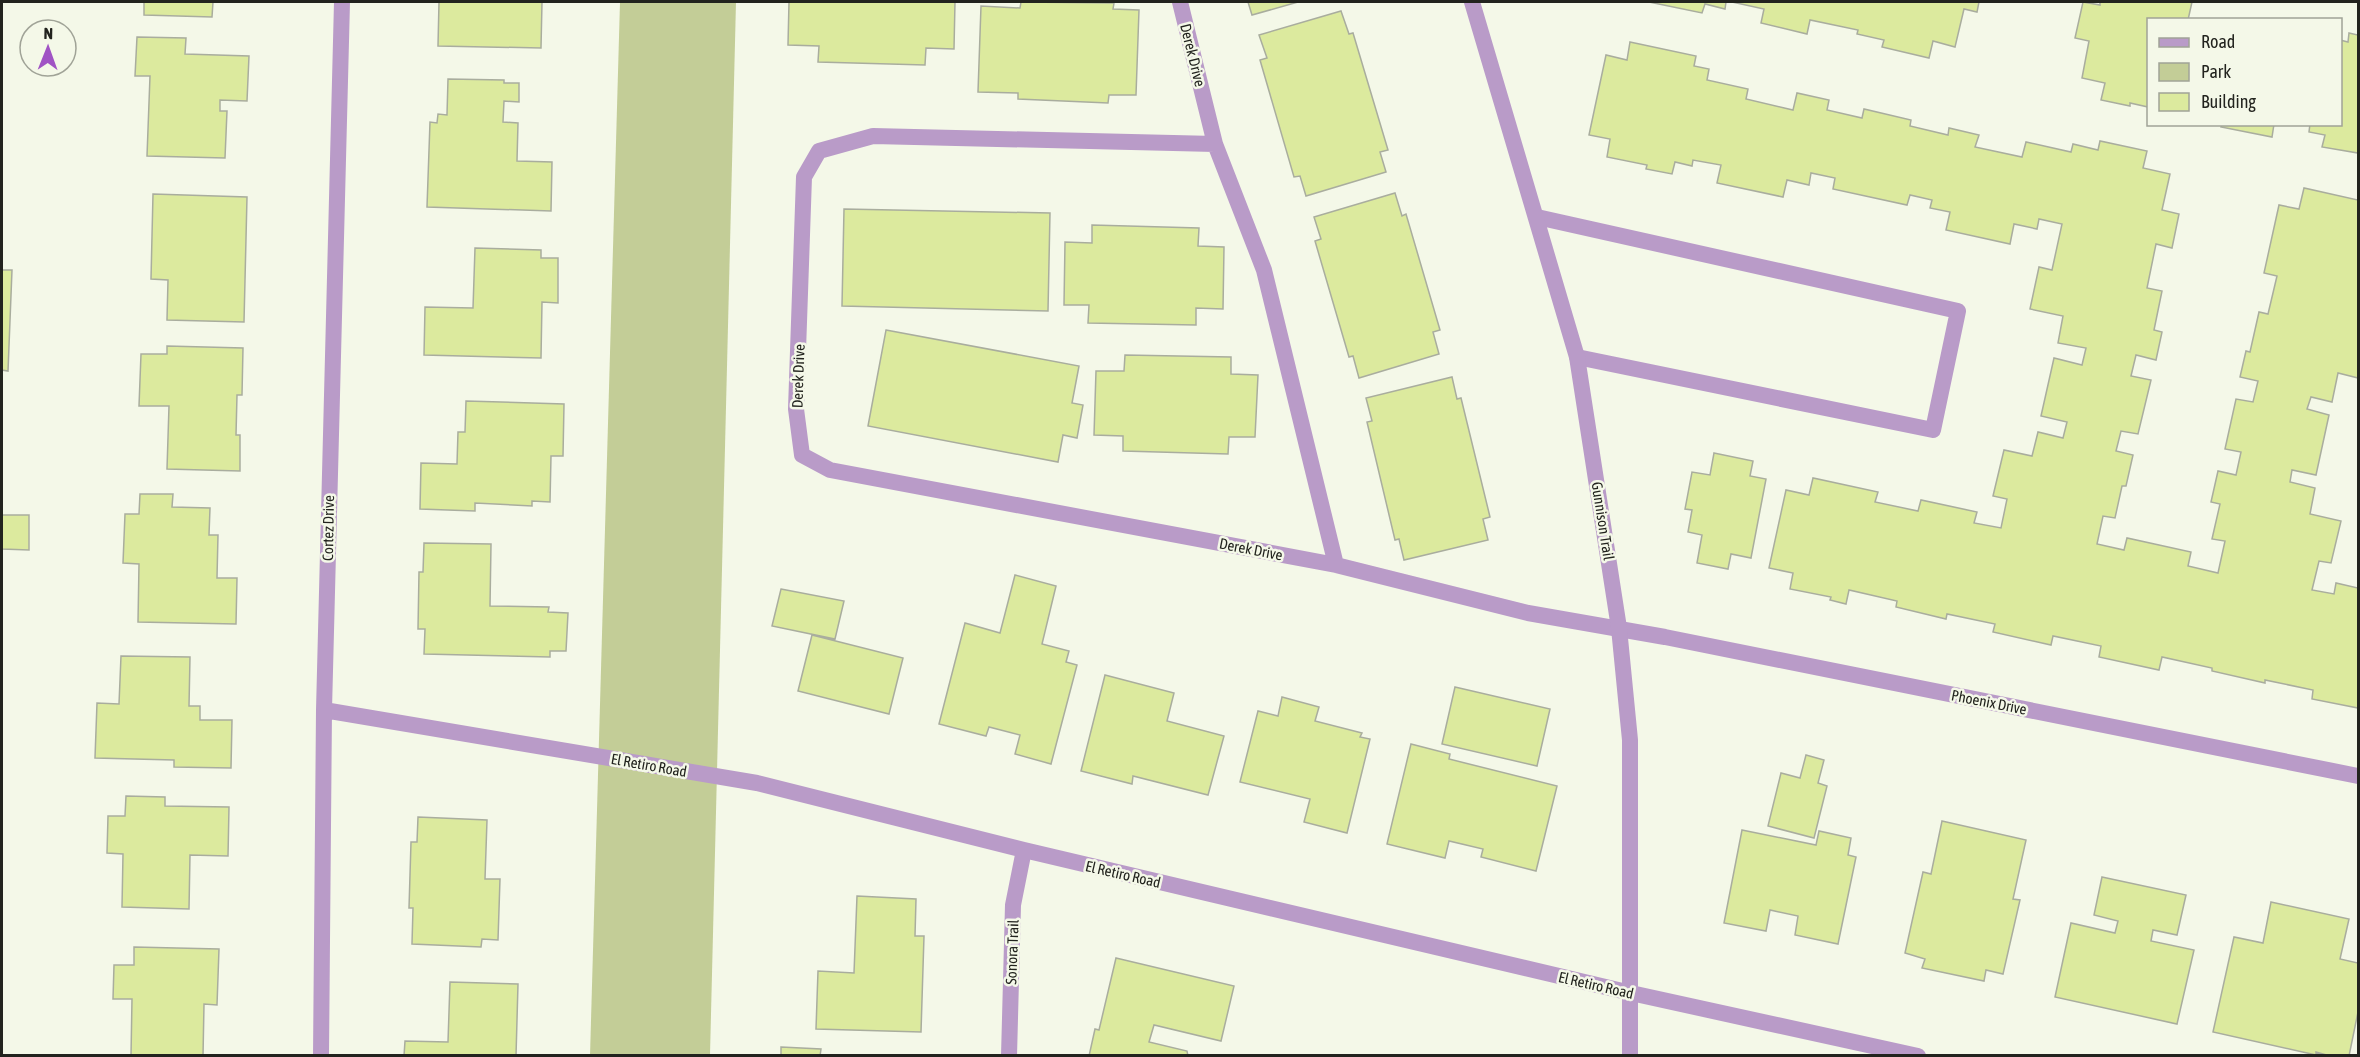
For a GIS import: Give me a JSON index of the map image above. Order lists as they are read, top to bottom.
{
  "streets": {
    "street": [
      "Derek Drive",
      "Gunnison Trail",
      "Cortez Drive",
      "Phoenix Drive",
      "El Retiro Road",
      "Sonora Trail"
    ]
  },
  "crossings": [
    ["Derek Drive", "Gunnison Trail"],
    ["Derek Drive", "Phoenix Drive"],
    ["Gunnison Trail", "Phoenix Drive"],
    ["Gunnison Trail", "El Retiro Road"],
    ["Cortez Drive", "El Retiro Road"],
    ["El Retiro Road", "Sonora Trail"]
  ],
  "legend": ["Road", "Park", "Building"],
  "north": "top"
}
